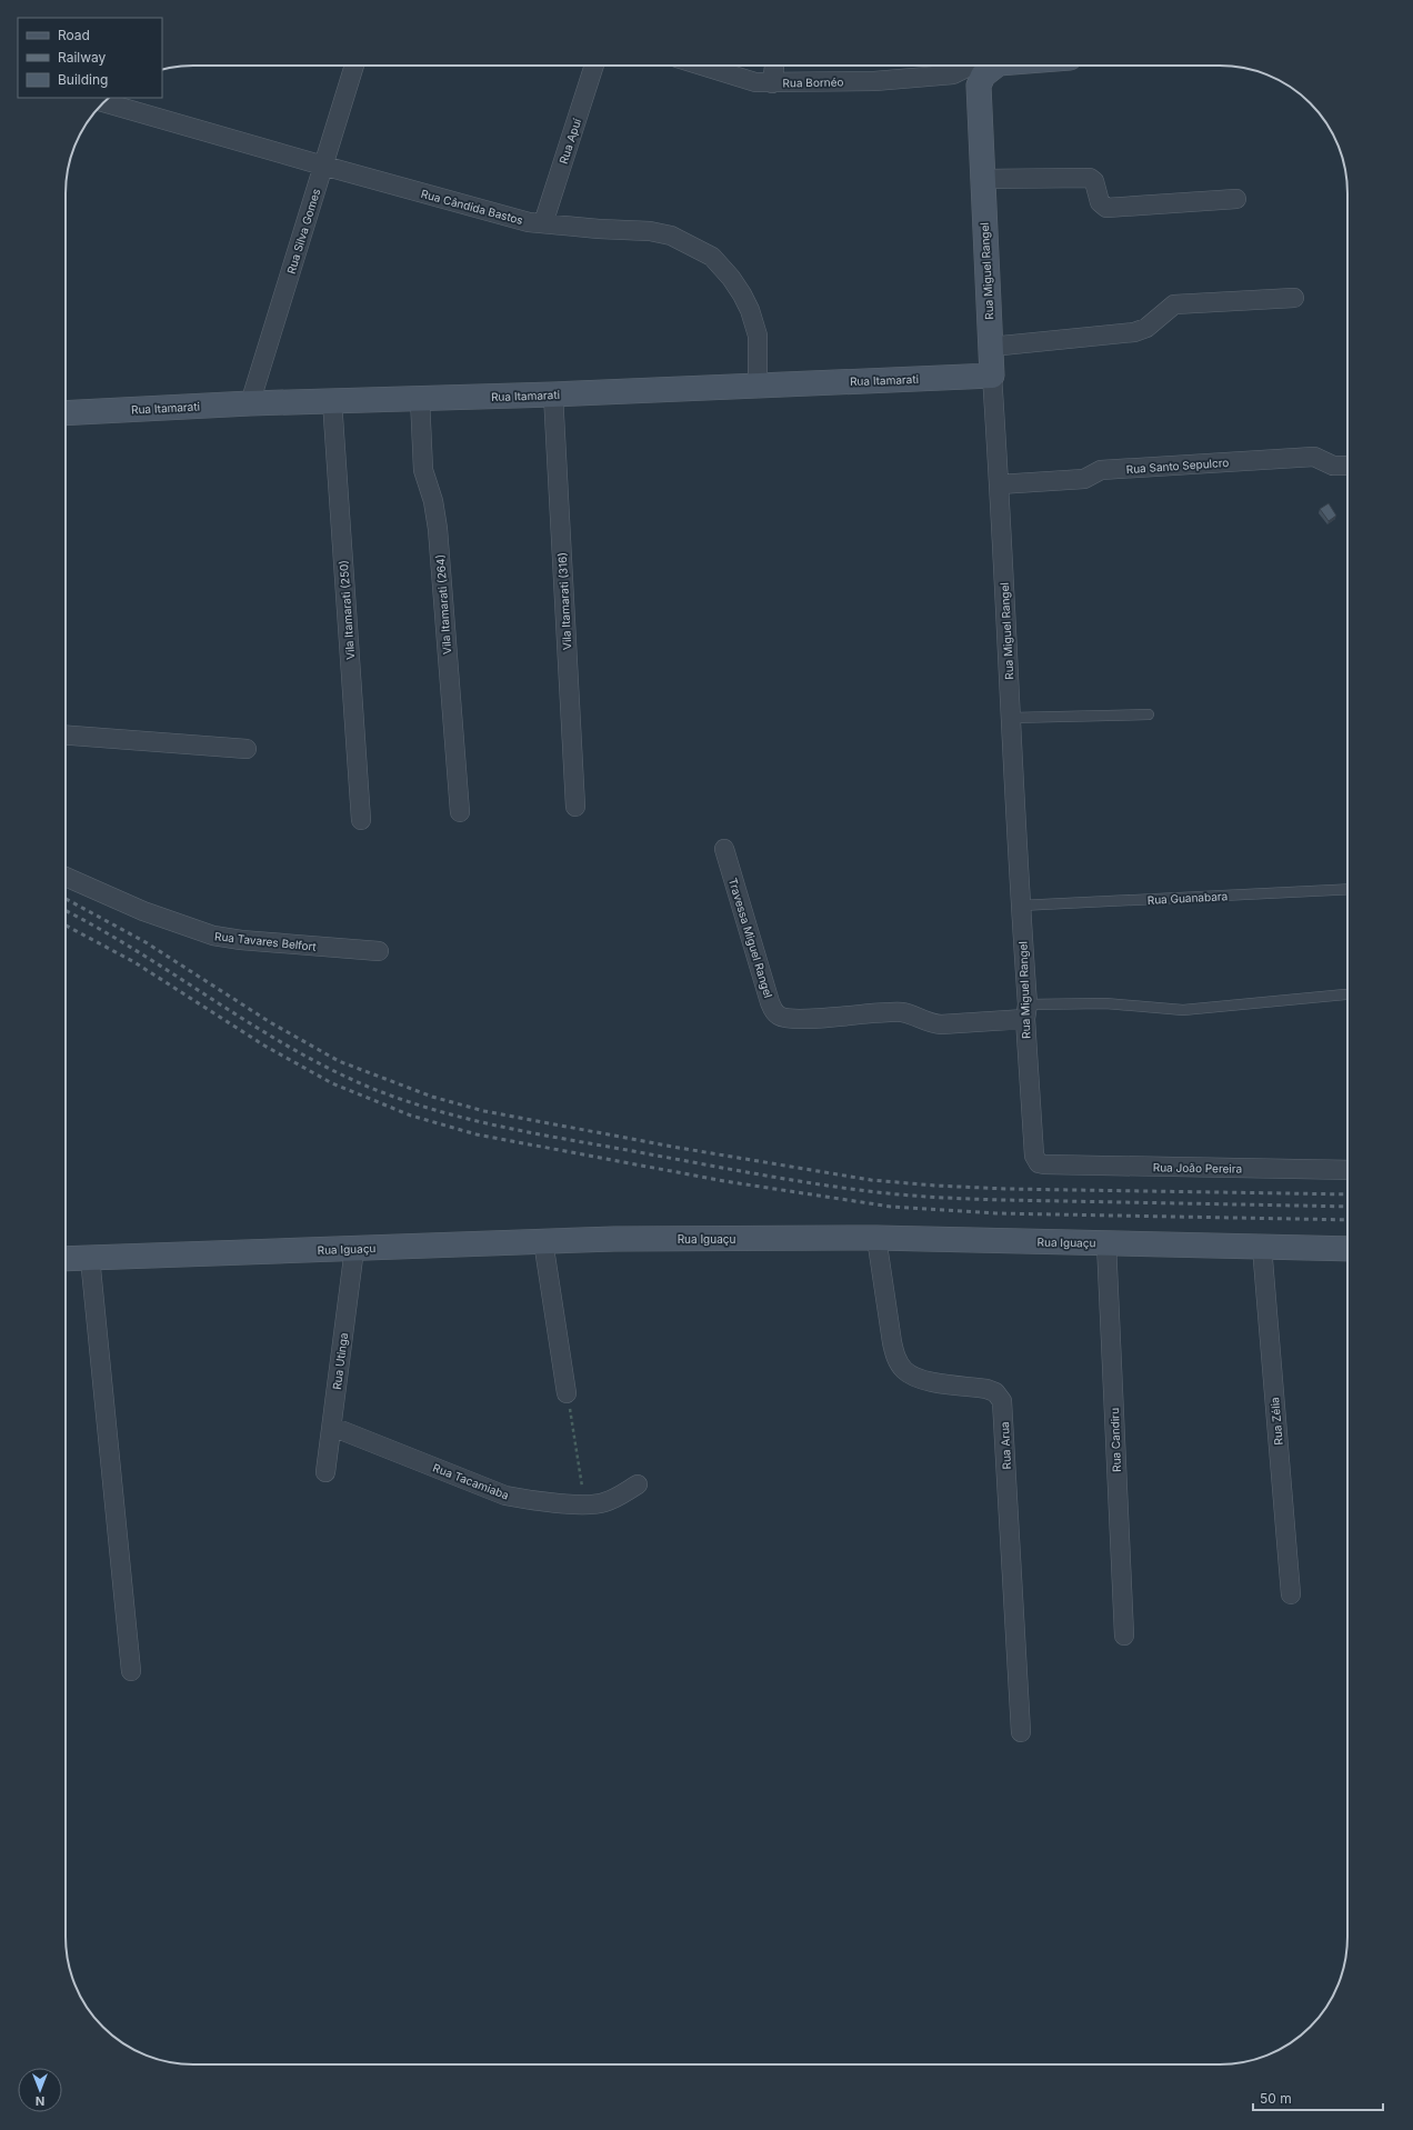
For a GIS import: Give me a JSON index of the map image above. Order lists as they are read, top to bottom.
{
  "streets": {
    "main road": ["Rua Miguel Rangel", "Rua Itamarati", "Rua Iguaçu"],
    "street": [
      "Rua Bornéo",
      "Rua Apuí",
      "Rua Cândida Bastos",
      "Rua Silva Gomes",
      "Rua Santo Sepulcro",
      "Vila Itamarati (316)",
      "Vila Itamarati (264)",
      "Vila Itamarati (250)",
      "Travessa Miguel Rangel",
      "Rua Tavares Belfort",
      "Rua João Pereira",
      "Rua Utinga",
      "Rua Zélia",
      "Rua Candiru",
      "Rua Arua",
      "Rua Tacamiaba"
    ],
    "lane": ["Rua Guanabara"]
  },
  "crossings": [
    ["Rua Apuí", "Rua Cândida Bastos"],
    ["Rua Cândida Bastos", "Rua Silva Gomes"],
    ["Rua Cândida Bastos", "Rua Itamarati"],
    ["Rua Silva Gomes", "Rua Itamarati"],
    ["Rua Miguel Rangel", "Rua Itamarati"],
    ["Rua Miguel Rangel", "Rua Santo Sepulcro"],
    ["Rua Miguel Rangel", "Rua Guanabara"],
    ["Rua Miguel Rangel", "Travessa Miguel Rangel"],
    ["Rua Miguel Rangel", "Rua João Pereira"],
    ["Rua Itamarati", "Vila Itamarati (316)"],
    ["Rua Itamarati", "Vila Itamarati (264)"],
    ["Rua Itamarati", "Vila Itamarati (250)"],
    ["Rua Iguaçu", "Rua Utinga"],
    ["Rua Iguaçu", "Rua Zélia"],
    ["Rua Iguaçu", "Rua Candiru"],
    ["Rua Iguaçu", "Rua Arua"],
    ["Rua Utinga", "Rua Tacamiaba"]
  ],
  "legend": ["Road", "Railway", "Building"],
  "scale_bar": "50 m",
  "north": "bottom"
}
